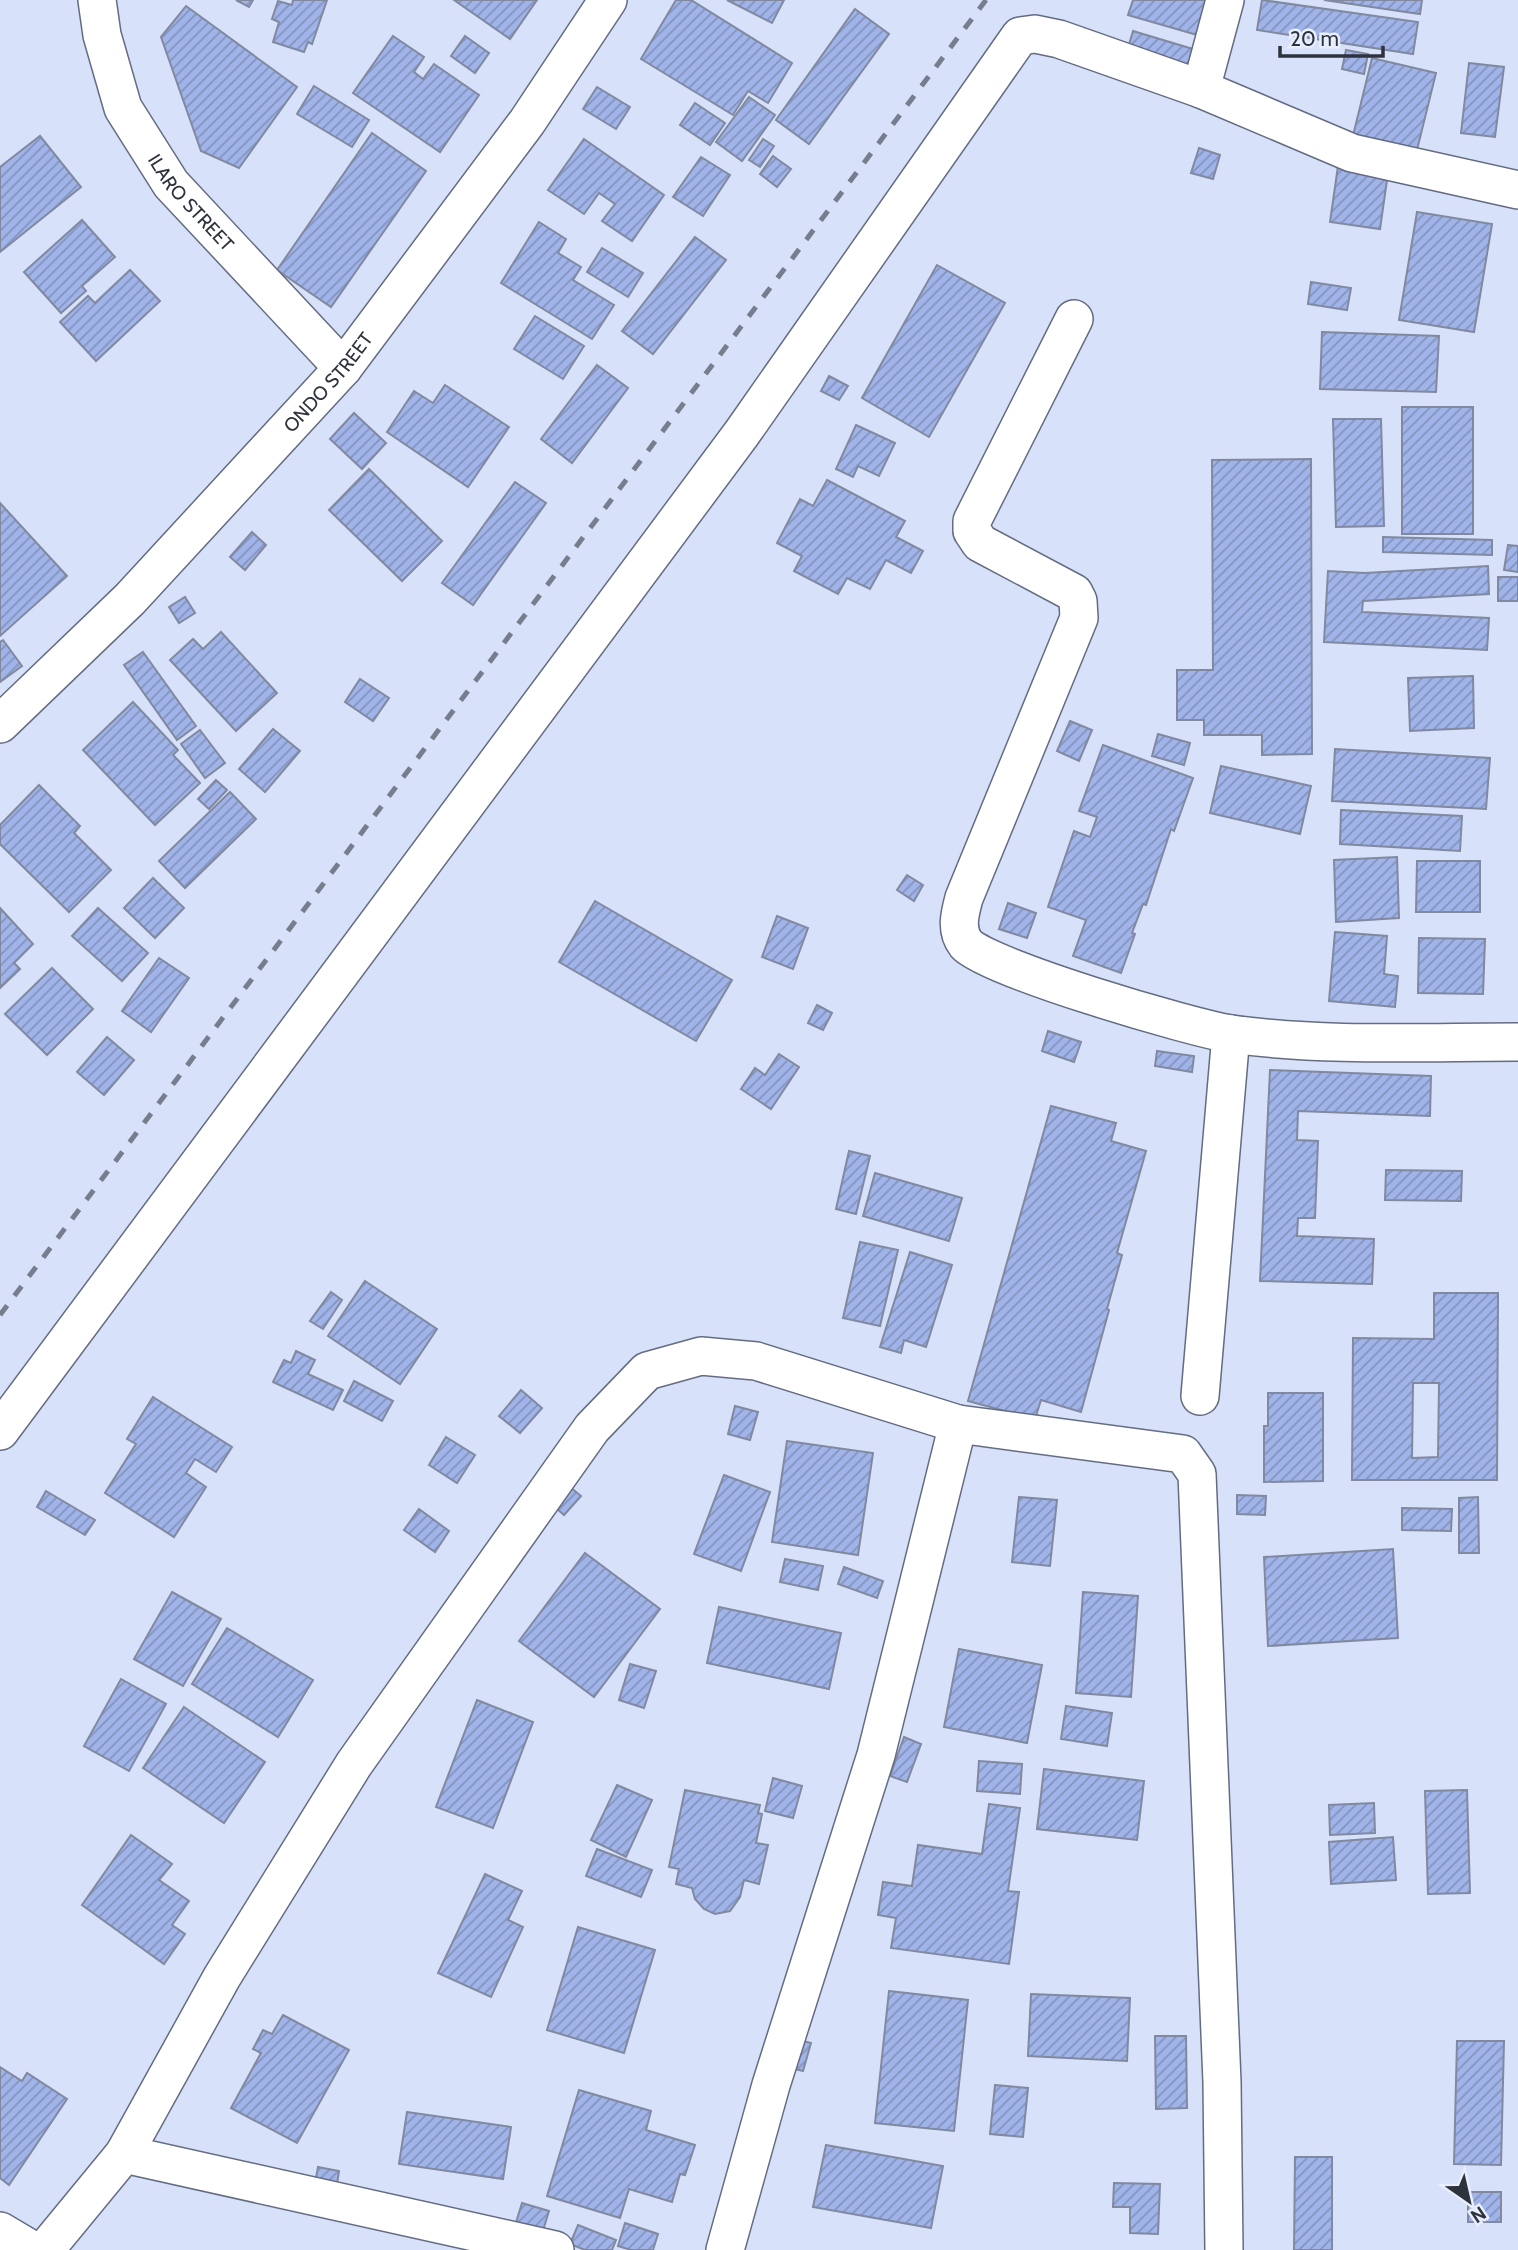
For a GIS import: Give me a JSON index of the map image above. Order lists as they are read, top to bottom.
{
  "streets": {
    "street": ["ILARO STREET", "ONDO STREET"]
  },
  "crossings": [
    ["ILARO STREET", "ONDO STREET"]
  ],
  "scale_bar": "20 m",
  "north": "bottom right"
}
